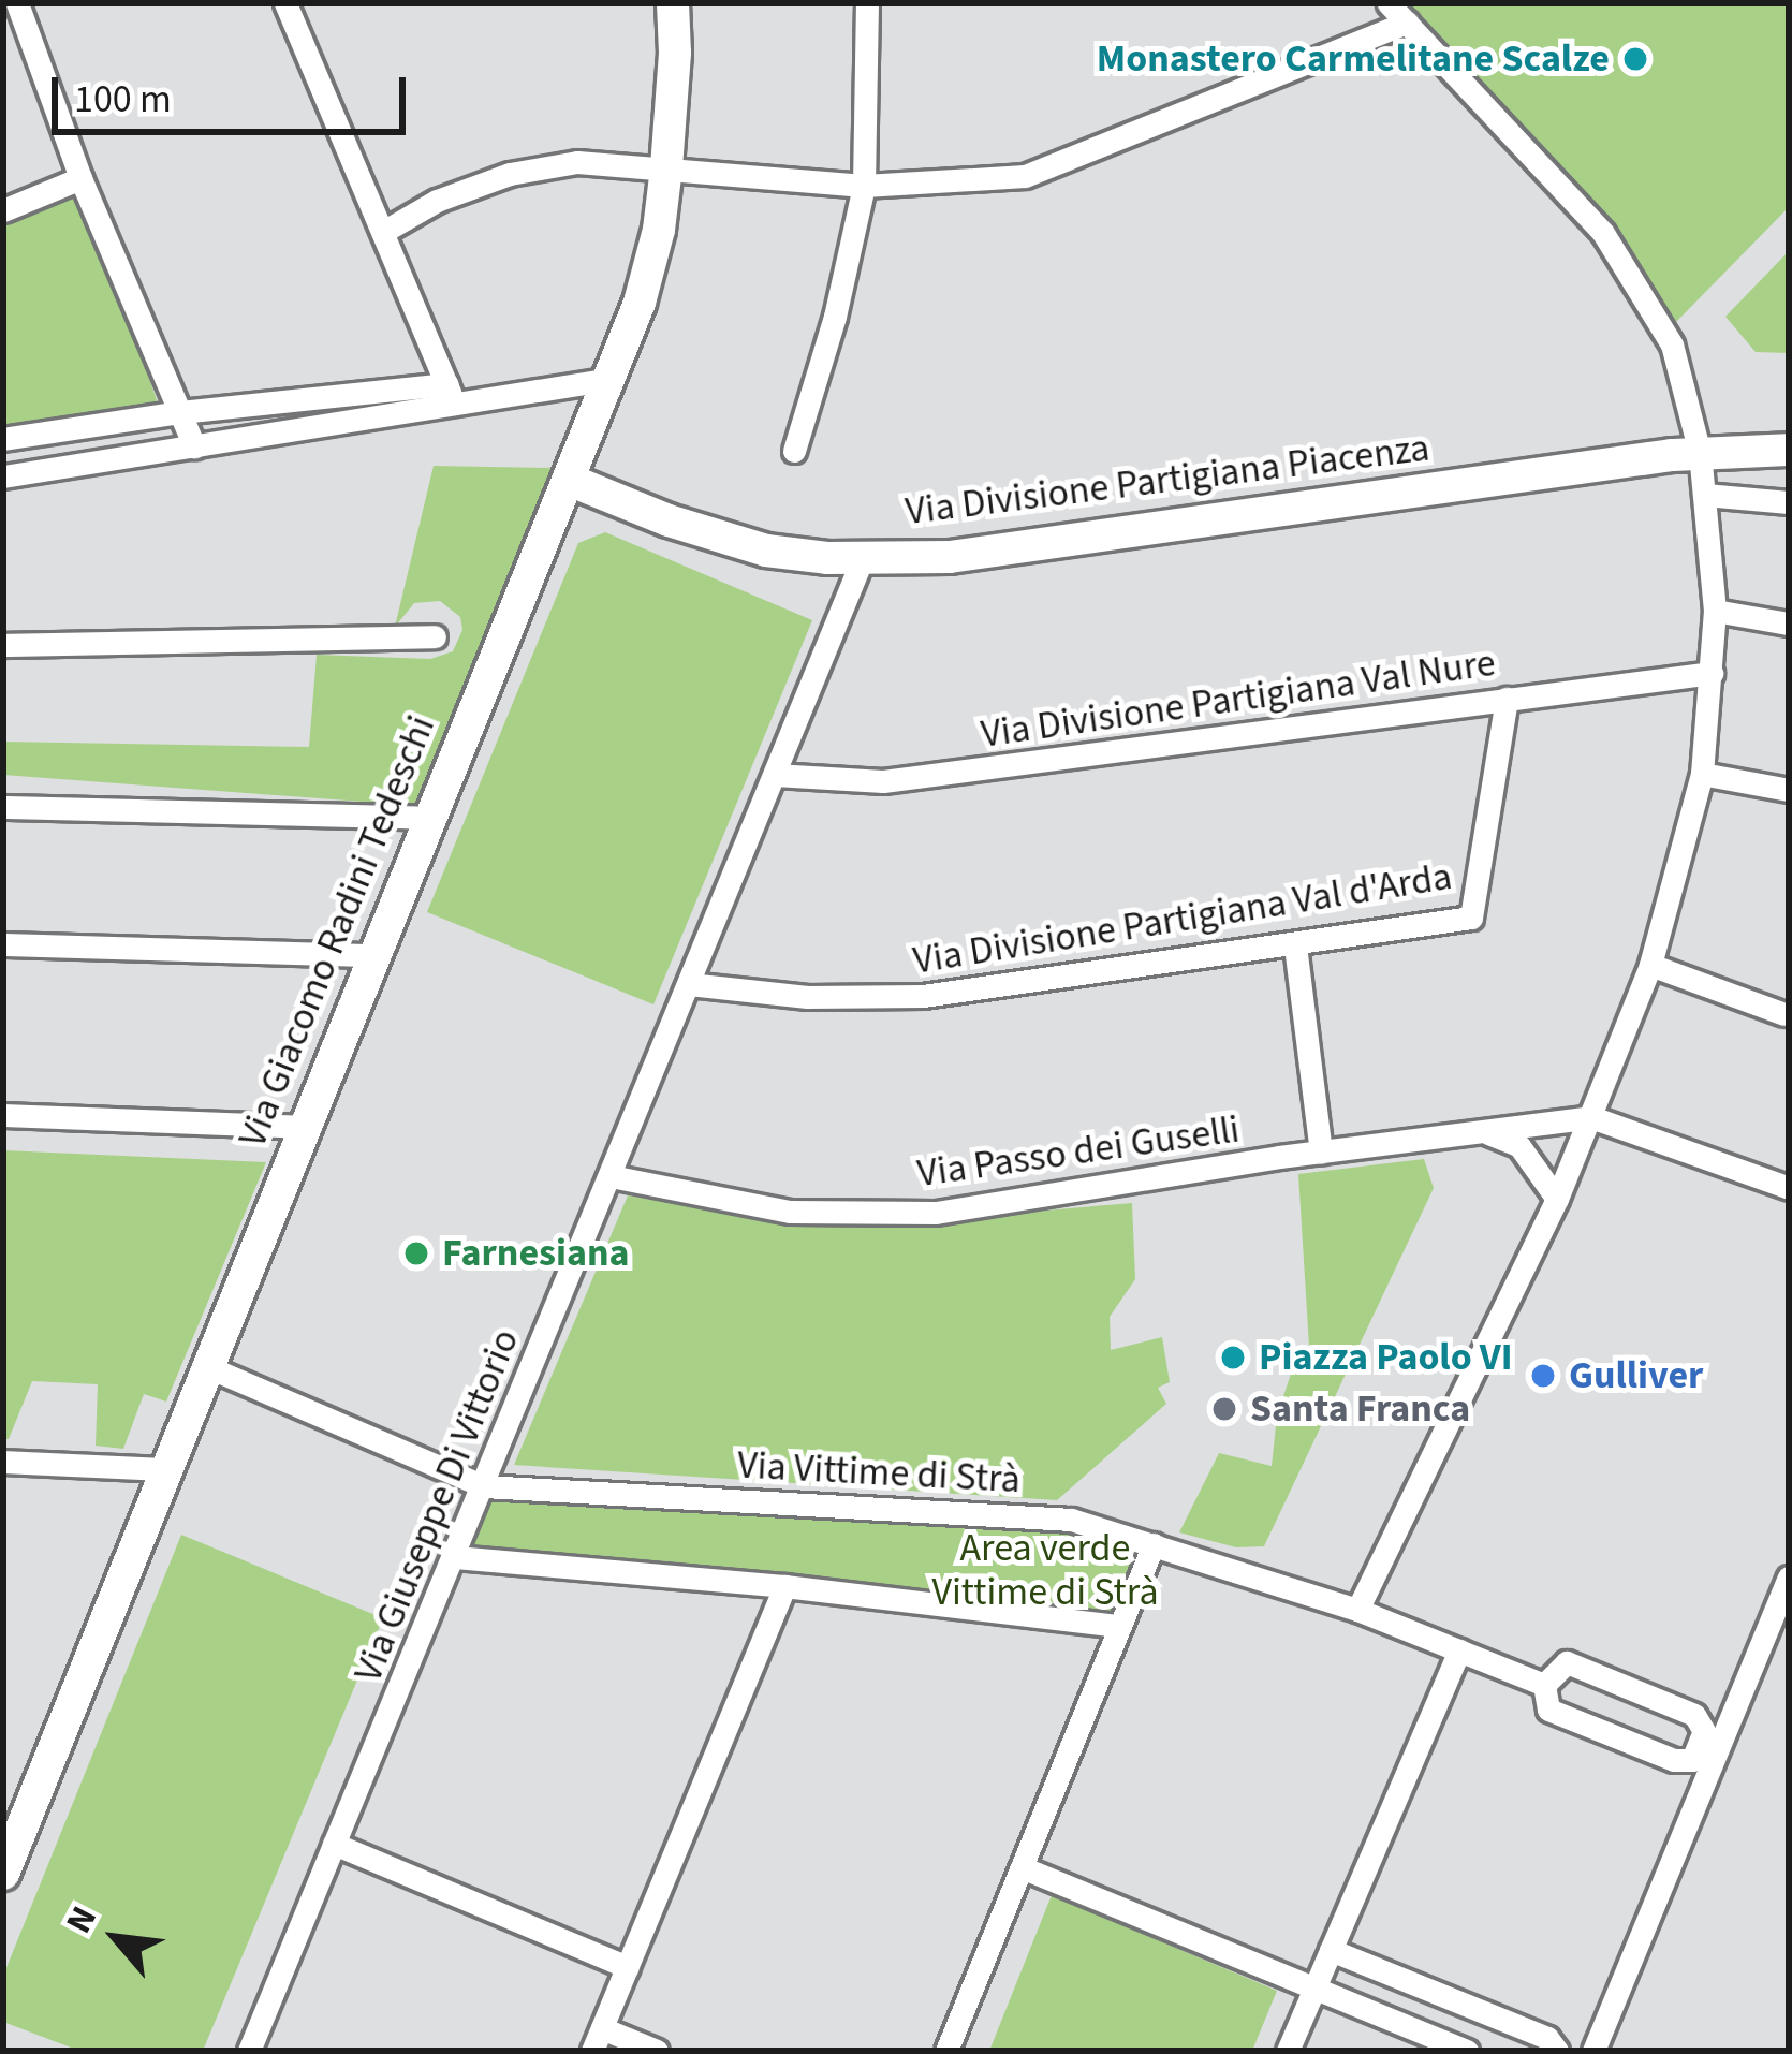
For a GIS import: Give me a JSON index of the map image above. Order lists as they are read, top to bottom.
{
  "streets": {
    "main road": ["Via Divisione Partigiana Piacenza", "Via Giacomo Radini Tedeschi"],
    "street": [
      "Via Divisione Partigiana Val Nure",
      "Via Divisione Partigiana Val d'Arda",
      "Via Passo dei Guselli",
      "Via Vittime di Strà",
      "Via Giuseppe Di Vittorio"
    ]
  },
  "crossings": [
    ["Via Divisione Partigiana Piacenza", "Via Giacomo Radini Tedeschi"],
    ["Via Divisione Partigiana Piacenza", "Via Giuseppe Di Vittorio"],
    ["Via Divisione Partigiana Val Nure", "Via Divisione Partigiana Val d'Arda"],
    ["Via Divisione Partigiana Val Nure", "Via Giuseppe Di Vittorio"],
    ["Via Divisione Partigiana Val d'Arda", "Via Giuseppe Di Vittorio"],
    ["Via Giacomo Radini Tedeschi", "Via Vittime di Strà"],
    ["Via Passo dei Guselli", "Via Giuseppe Di Vittorio"],
    ["Via Vittime di Strà", "Via Giuseppe Di Vittorio"]
  ],
  "parks": ["Area verde Vittime di Strà"],
  "places": [
    "Monastero Carmelitane Scalze",
    "Farnesiana",
    "Piazza Paolo VI",
    "Gulliver",
    "Santa Franca"
  ],
  "scale_bar": "100 m",
  "north": "top left"
}
